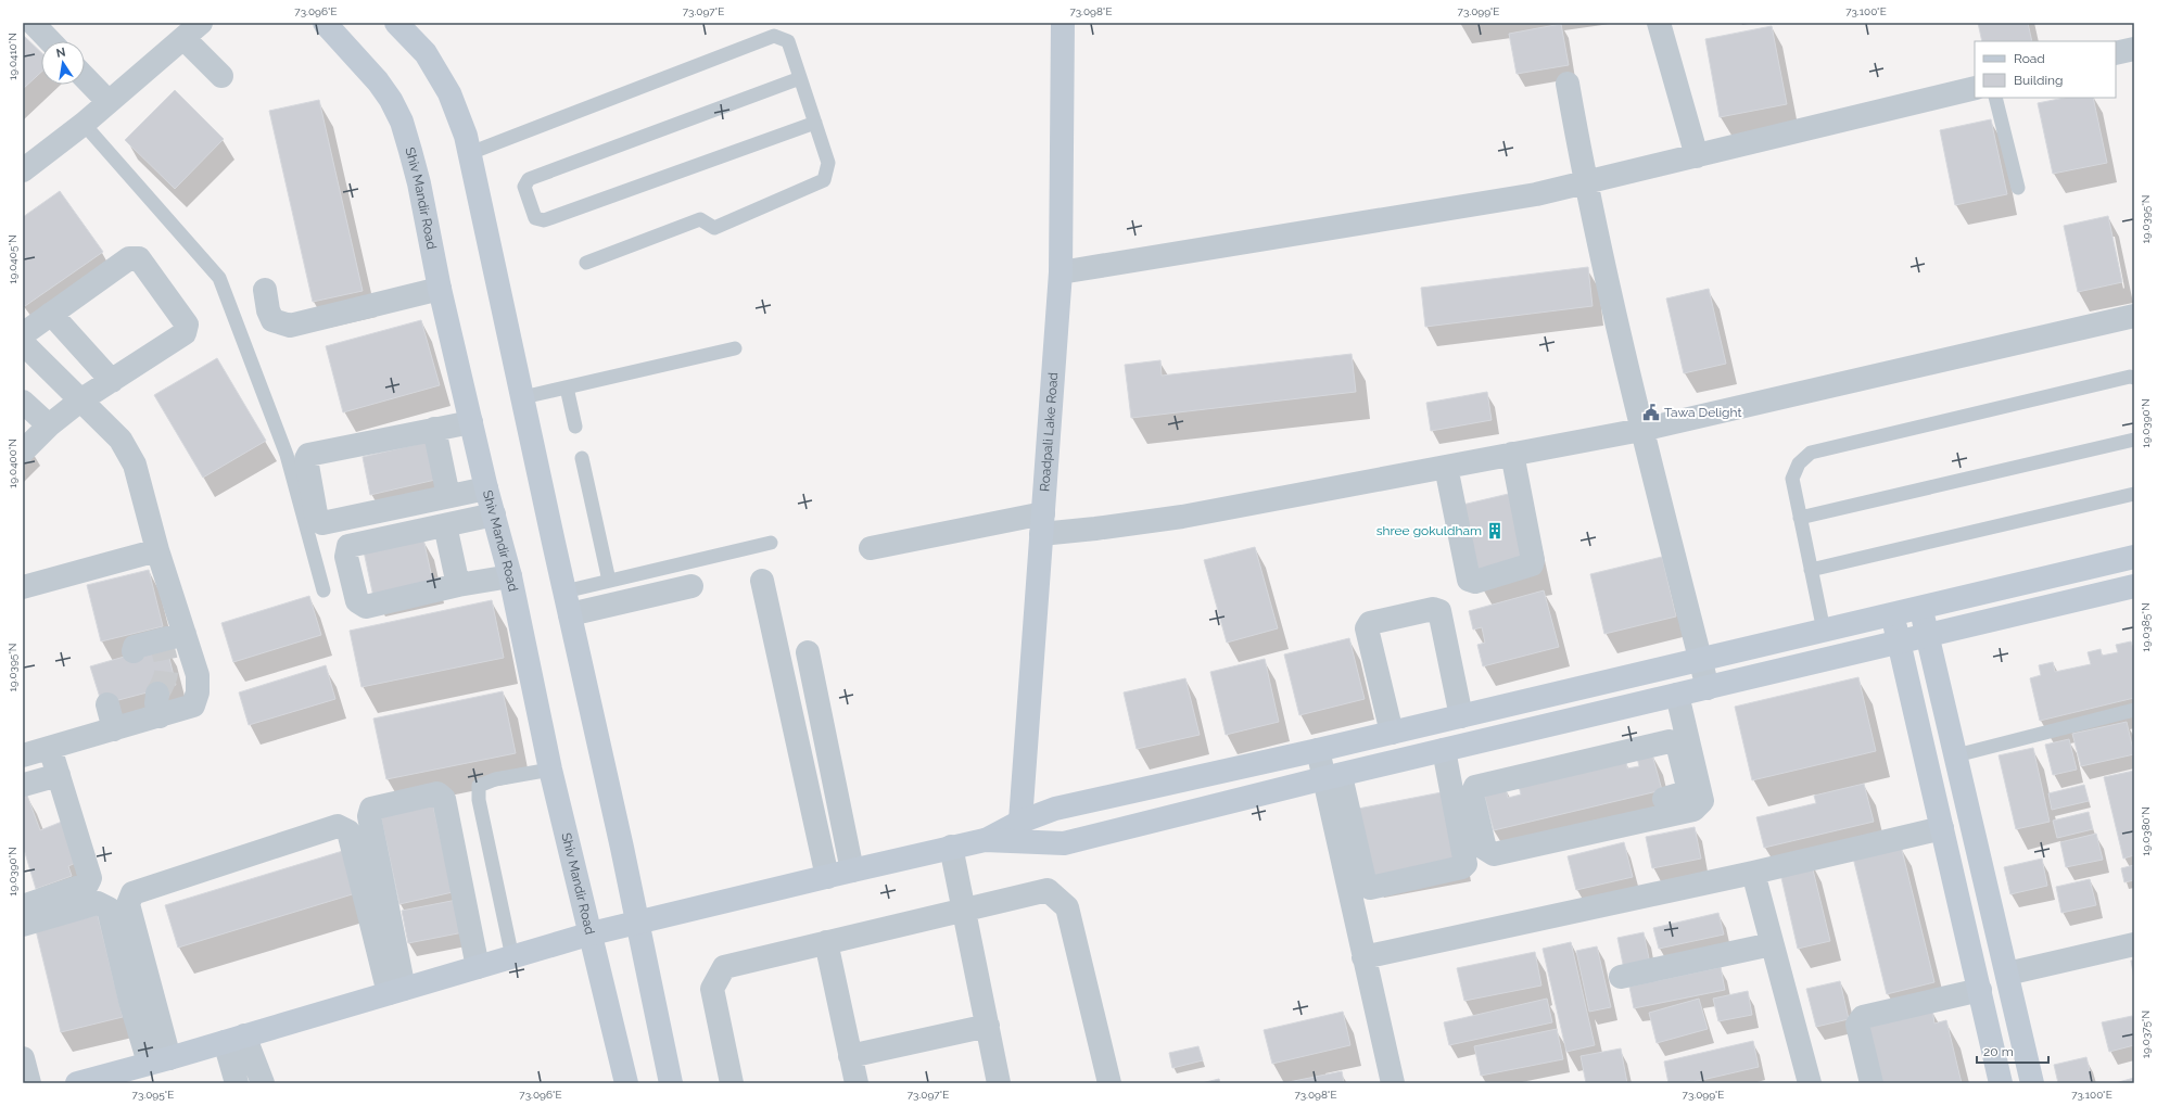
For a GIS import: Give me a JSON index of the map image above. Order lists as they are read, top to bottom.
{
  "streets": {
    "street": ["Shiv Mandir Road", "Roadpali Lake Road"]
  },
  "places": {
    "public building": ["Tawa Delight"],
    "building": ["shree gokuldham"]
  },
  "legend": ["Road", "Building"],
  "scale_bar": "20 m",
  "north": "top",
  "coordinates": [
    "73.096°E",
    "73.097°E",
    "73.098°E",
    "73.099°E",
    "73.100°E",
    "19.0410°N",
    "19.0395°N",
    "19.0405°N",
    "19.0390°N",
    "19.0400°N",
    "19.0385°N",
    "19.0380°N",
    "19.0375°N",
    "73.095°E"
  ]
}
